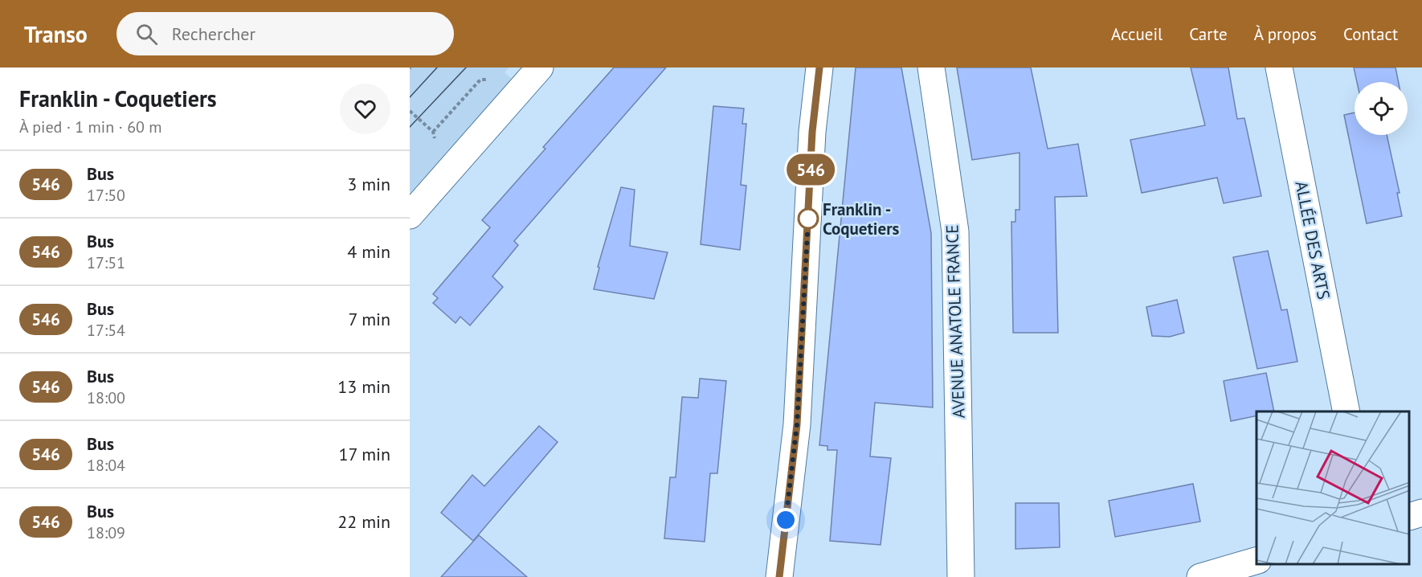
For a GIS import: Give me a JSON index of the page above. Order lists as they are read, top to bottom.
{
  "streets": {
    "street": ["ALLÉE DES ARTS", "AVENUE ANATOLE FRANCE"]
  },
  "places": ["Franklin - Coquetiers"],
  "lines": ["bus line 546"],
  "page": {
    "header": "Transo",
    "search": "Rechercher",
    "nav": [
      "Accueil",
      "Carte",
      "À propos",
      "Contact"
    ],
    "heading": ["Franklin - Coquetiers", "À pied · 1 min · 60 m"],
    "on_map": "546",
    "list": [
      {
        "mark": "546",
        "name": "Bus",
        "note": "17:50",
        "value": "3 min"
      },
      {
        "mark": "546",
        "name": "Bus",
        "note": "17:51",
        "value": "4 min"
      },
      {
        "mark": "546",
        "name": "Bus",
        "note": "17:54",
        "value": "7 min"
      },
      {
        "mark": "546",
        "name": "Bus",
        "note": "18:00",
        "value": "13 min"
      },
      {
        "mark": "546",
        "name": "Bus",
        "note": "18:04",
        "value": "17 min"
      },
      {
        "mark": "546",
        "name": "Bus",
        "note": "18:09",
        "value": "22 min"
      }
    ]
  }
}
